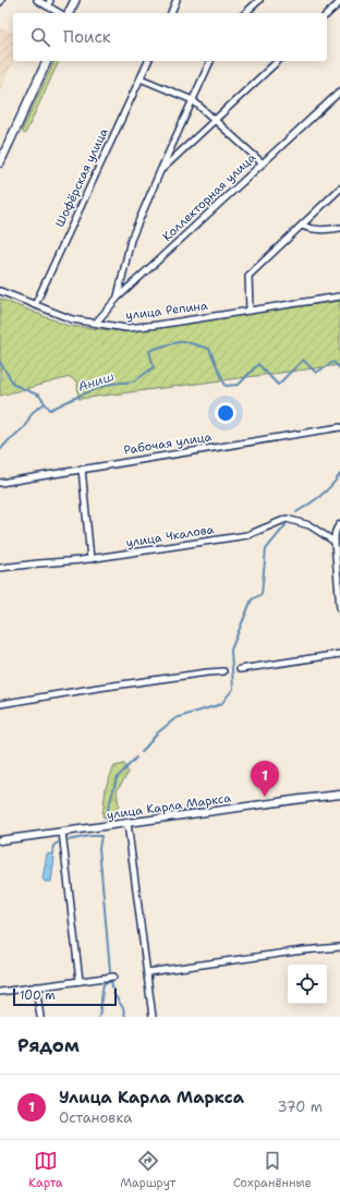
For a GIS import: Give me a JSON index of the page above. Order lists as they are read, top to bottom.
{
  "streets": {
    "street": [
      "Шофёрская улица",
      "Коллекторная улица",
      "улица Репина",
      "Рабочая улица",
      "улица Чкалова",
      "улица Карла Маркса"
    ]
  },
  "crossings": [
    ["Шофёрская улица", "улица Репина"],
    ["Коллекторная улица", "улица Репина"]
  ],
  "water": ["Аниш"],
  "scale_bar": "100 m",
  "page": {
    "search": "Поиск",
    "pins": "1",
    "scale": "100 m",
    "heading": "Рядом",
    "list": [
      {
        "mark": "1",
        "name": "Улица Карла Маркса",
        "note": "Остановка",
        "value": "370 m"
      }
    ],
    "nav": ["Карта", "Маршрут", "Сохранённые"]
  }
}
